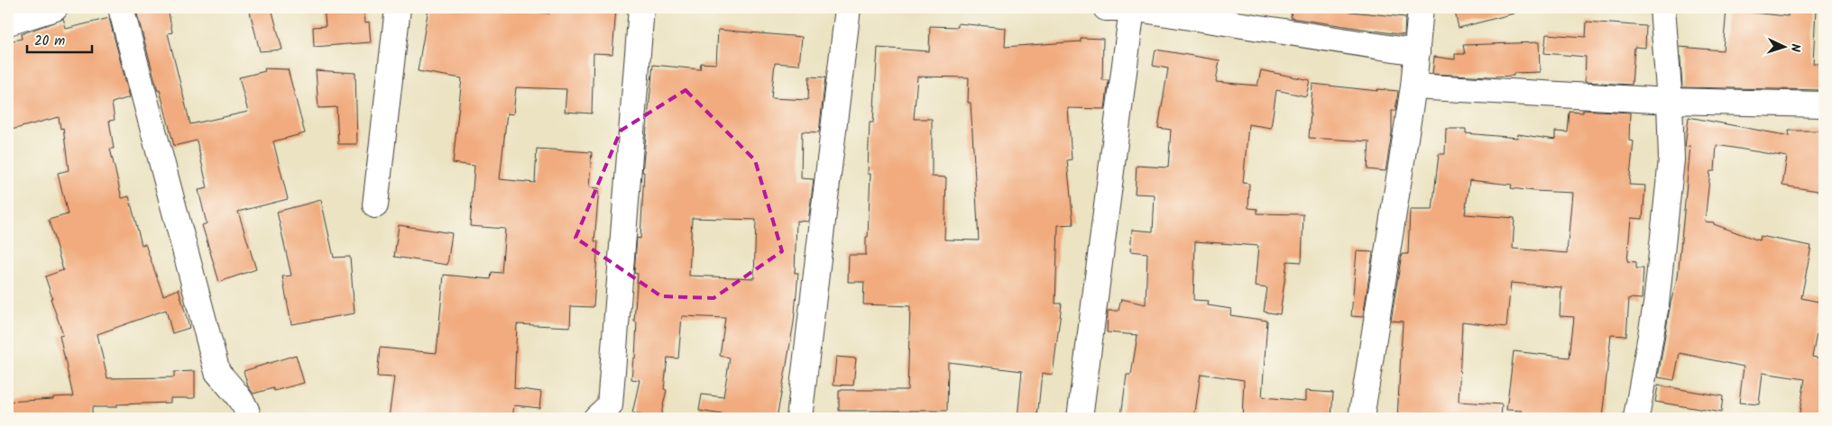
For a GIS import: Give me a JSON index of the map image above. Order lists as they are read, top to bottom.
{
  "scale_bar": "20 m",
  "north": "right"
}
